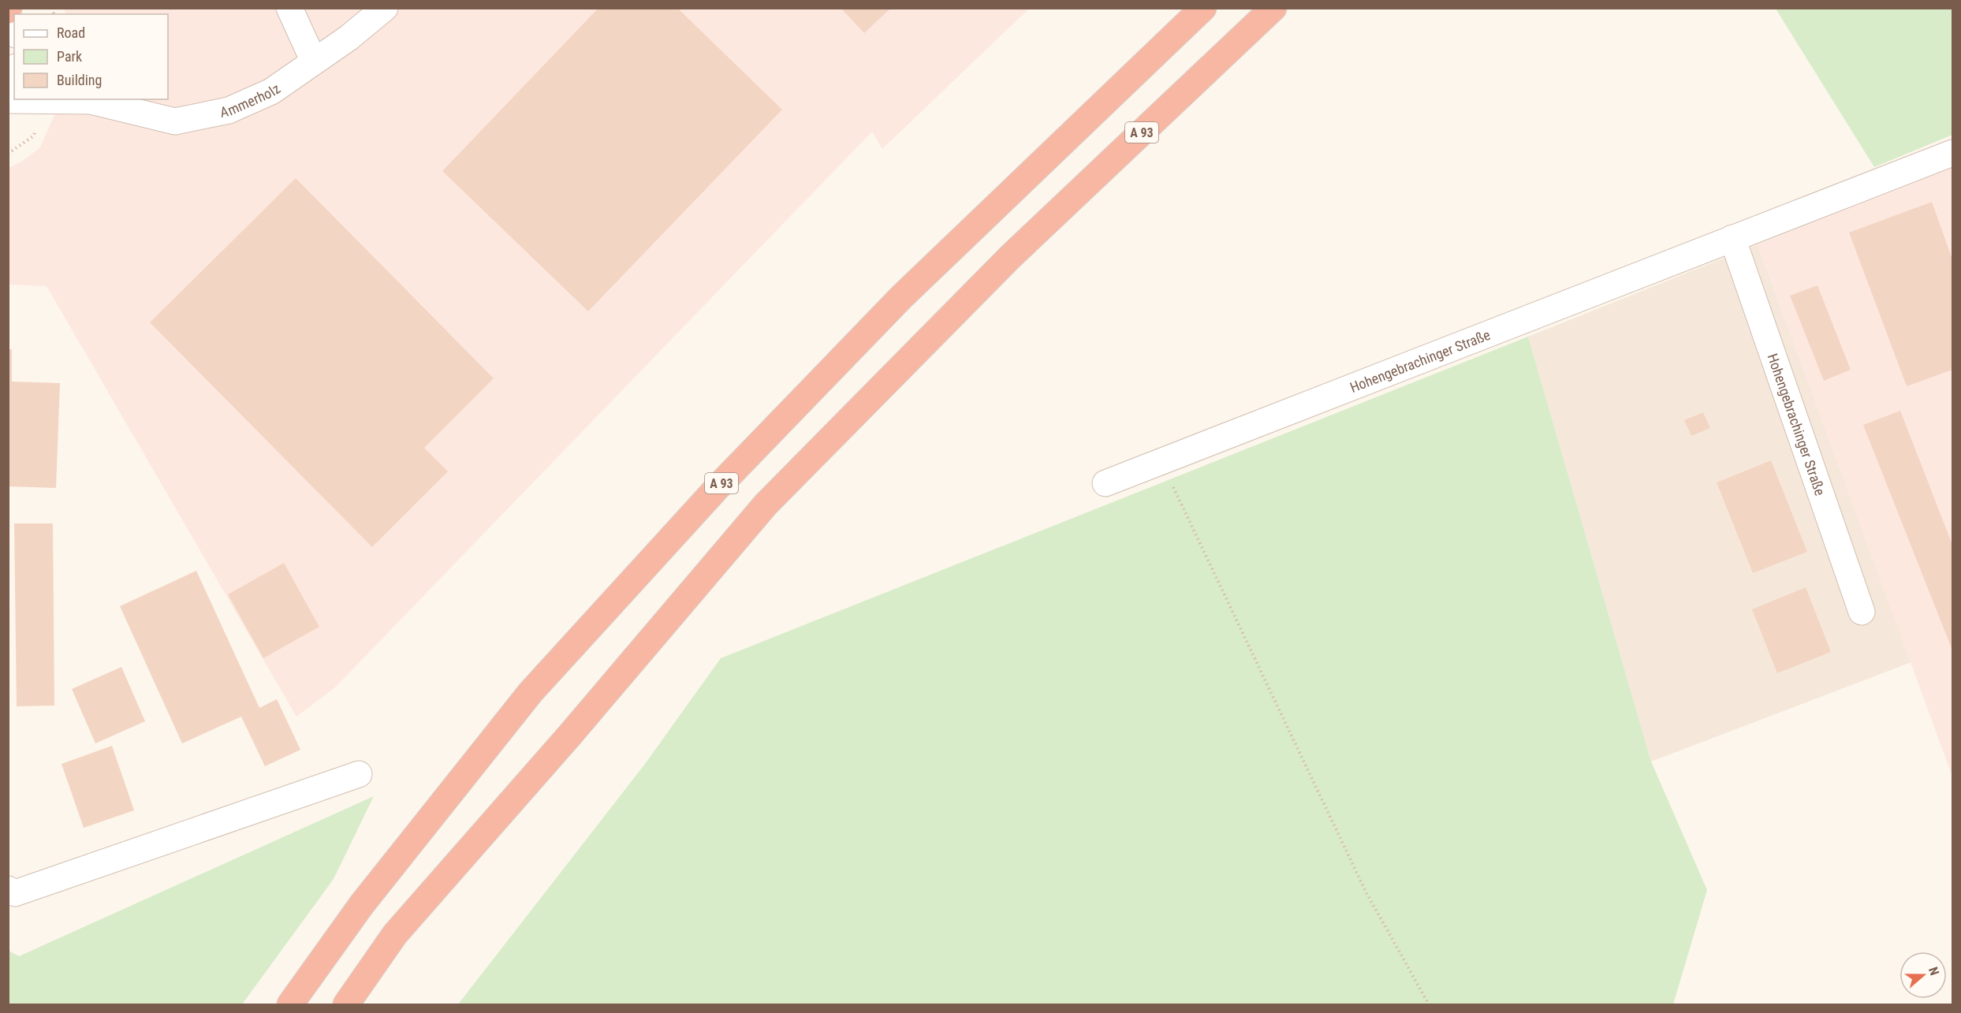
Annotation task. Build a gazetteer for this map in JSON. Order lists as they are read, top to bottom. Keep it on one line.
{"streets":{"highway":["A 93"],"street":["Ammerholz","Hohengebrachinger Straße"]},"legend":["Road","Park","Building"],"north":"right"}
